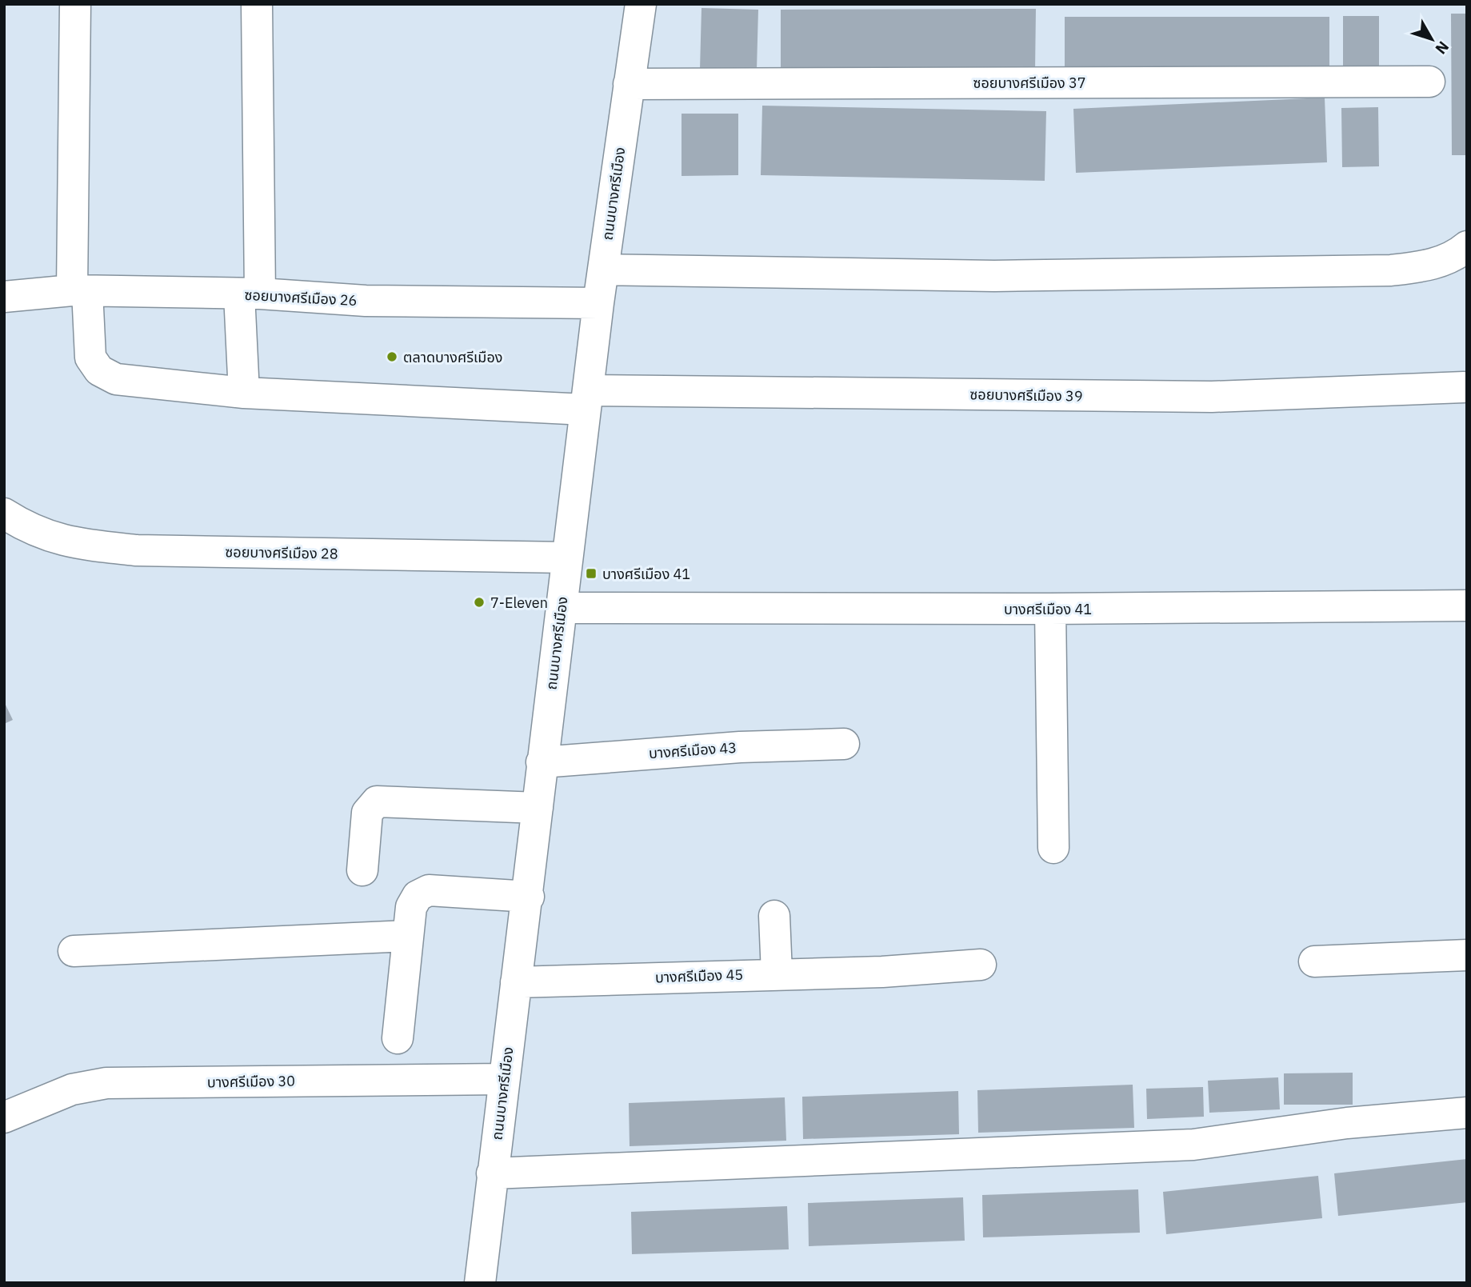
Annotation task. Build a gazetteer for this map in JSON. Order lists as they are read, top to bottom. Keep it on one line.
{"streets":{"street":["ซอยบางศรีเมือง 37","ถนนบางศรีเมือง","ซอยบางศรีเมือง 26","ซอยบางศรีเมือง 39","ซอยบางศรีเมือง 28","บางศรีเมือง 41","บางศรีเมือง 43","บางศรีเมือง 45","บางศรีเมือง 30"]},"crossings":[["ซอยบางศรีเมือง 37","ถนนบางศรีเมือง"],["ถนนบางศรีเมือง","ซอยบางศรีเมือง 26"],["ถนนบางศรีเมือง","ซอยบางศรีเมือง 39"],["ถนนบางศรีเมือง","ซอยบางศรีเมือง 28"],["ถนนบางศรีเมือง","บางศรีเมือง 41"],["ถนนบางศรีเมือง","บางศรีเมือง 43"],["ถนนบางศรีเมือง","บางศรีเมือง 45"],["ถนนบางศรีเมือง","บางศรีเมือง 30"],["ซอยบางศรีเมือง 26","ซอยบางศรีเมือง 39"]],"places":{"other":["ตลาดบางศรีเมือง","7-Eleven"],"transit":["บางศรีเมือง 41"]},"north":"bottom right"}
